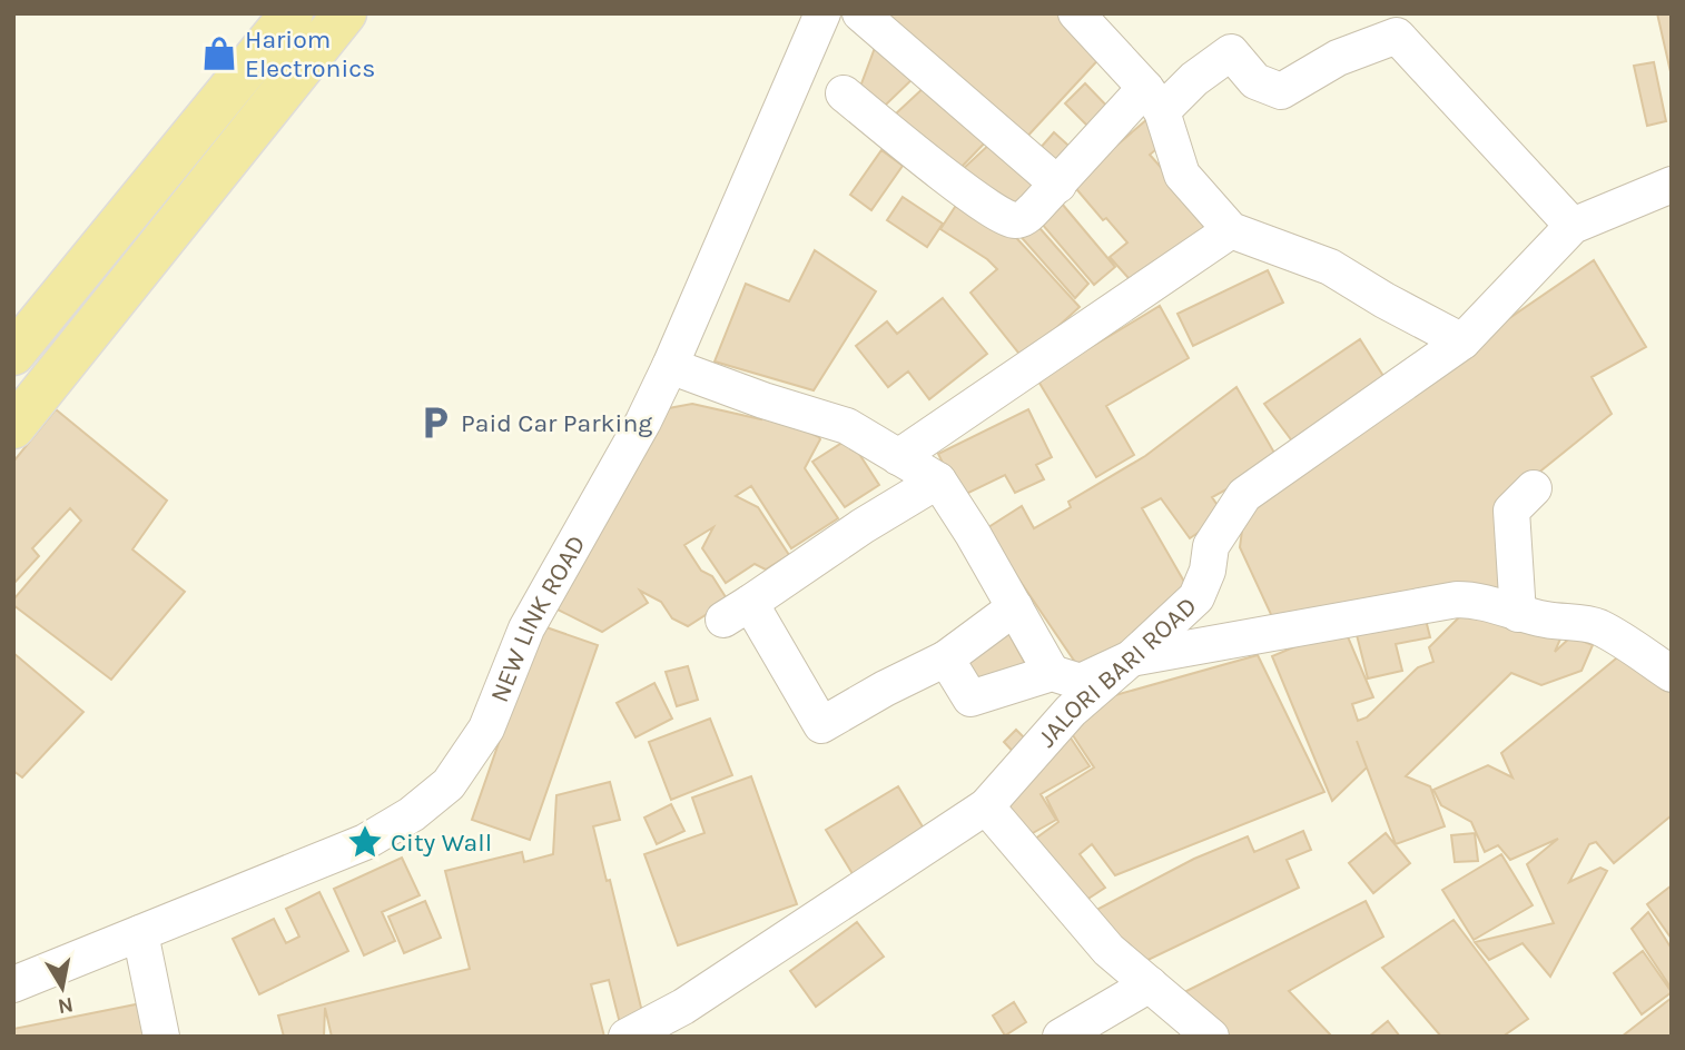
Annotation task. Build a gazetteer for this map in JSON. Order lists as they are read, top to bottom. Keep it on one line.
{"streets":{"street":["NEW LINK ROAD","JALORI BARI ROAD"]},"places":{"shop":["Hariom Electronics"],"parking":["Paid Car Parking"],"place":["City Wall"]},"north":"bottom"}
